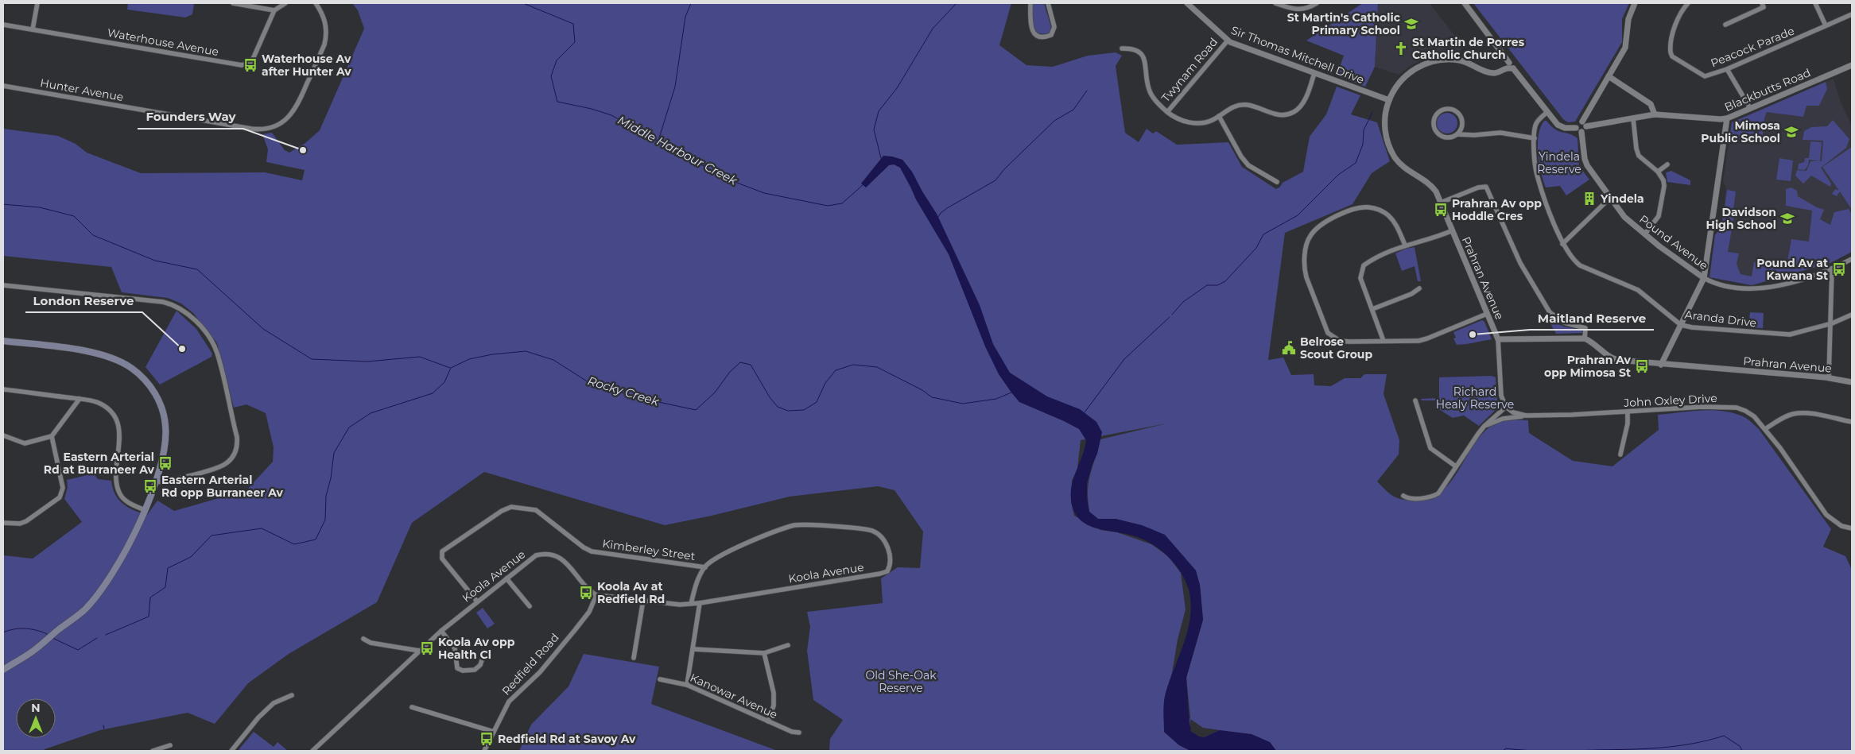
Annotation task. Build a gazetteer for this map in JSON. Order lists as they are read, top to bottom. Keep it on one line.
{"streets":{"street":["Waterhouse Avenue","Peacock Parade","Sir Thomas Mitchell Drive","Twynam Road","Hunter Avenue","Blackbutts Road","Pound Avenue","Prahran Avenue","Aranda Drive","John Oxley Drive","Kimberley Street","Koola Avenue","Redfield Road","Kanowar Avenue"]},"crossings":[["Sir Thomas Mitchell Drive","Twynam Road"],["Sir Thomas Mitchell Drive","Prahran Avenue"],["Kimberley Street","Koola Avenue"],["Koola Avenue","Redfield Road"]],"water":["Middle Harbour Creek","Rocky Creek"],"parks":["Yindela Reserve","Richard Healy Reserve","Old She-Oak Reserve"],"places":{"school or university":["St Martin's Catholic Primary School","Mimosa Public School","Davidson High School"],"church":["St Martin de Porres Catholic Church"],"bus stop":["Waterhouse Av after Hunter Av","Prahran Av opp Hoddle Cres","Pound Av at Kawana St","Prahran Av opp Mimosa St","Eastern Arterial Rd at Burraneer Av","Eastern Arterial Rd opp Burraneer Av","Koola Av at Redfield Rd","Koola Av opp Health Cl","Redfield Rd at Savoy Av"],"other":["Founders Way","Maitland Reserve","London Reserve"],"building":["Yindela"],"public building":["Belrose Scout Group"]},"north":"top"}
